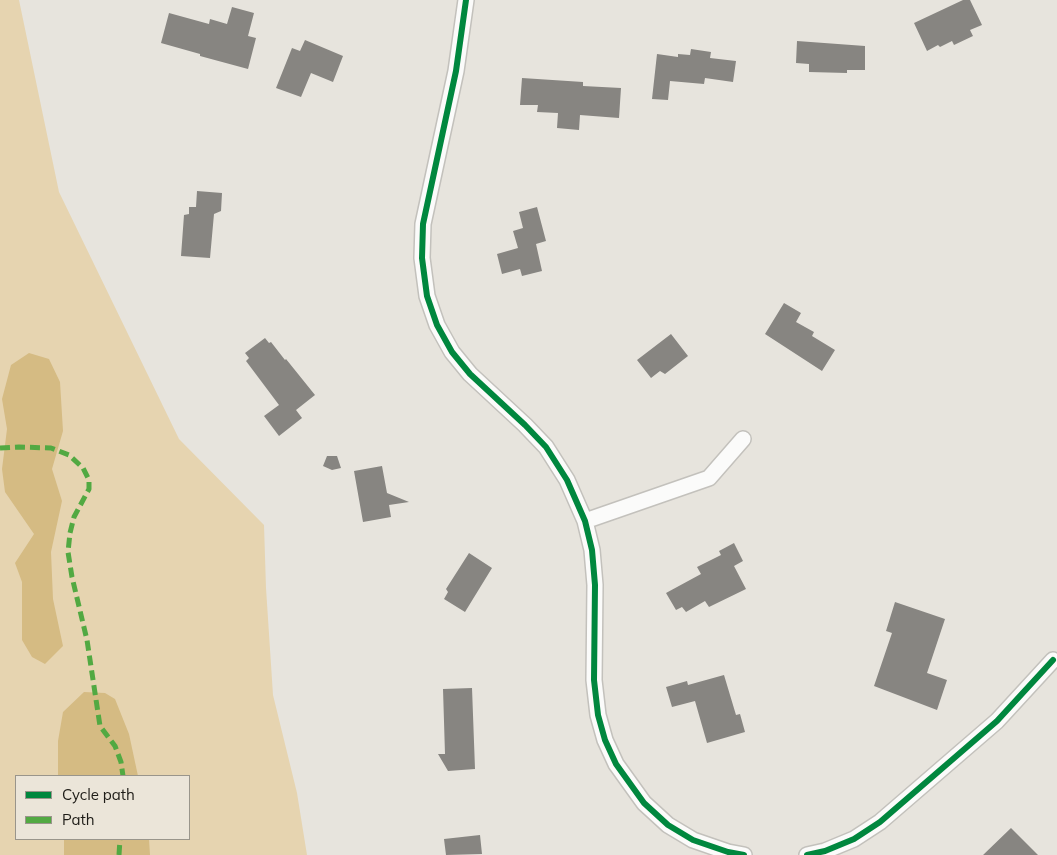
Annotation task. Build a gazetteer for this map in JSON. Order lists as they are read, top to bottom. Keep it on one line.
{"legend":["Cycle path","Path"]}
